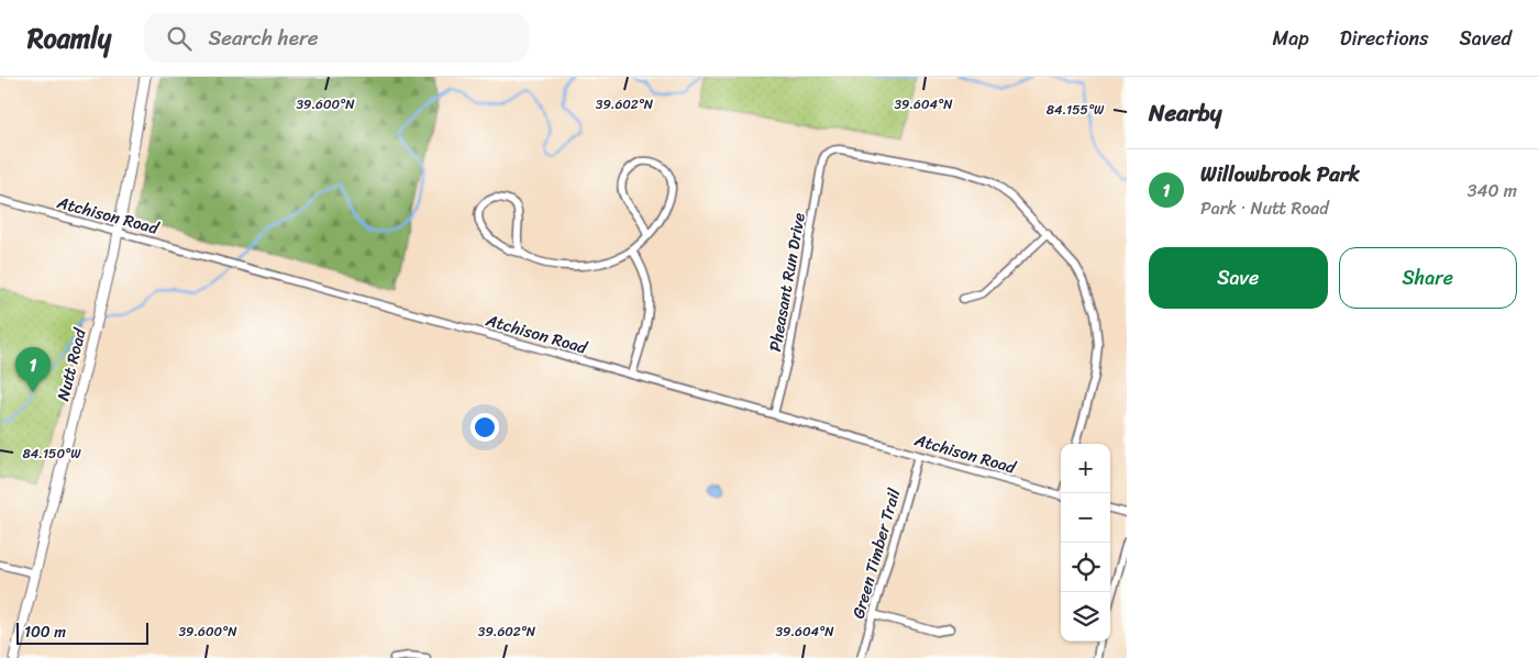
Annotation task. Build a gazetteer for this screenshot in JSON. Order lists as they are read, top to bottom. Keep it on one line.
{"streets":{"street":["Atchison Road","Pheasant Run Drive","Nutt Road","Green Timber Trail"]},"crossings":[["Atchison Road","Pheasant Run Drive"],["Atchison Road","Nutt Road"],["Atchison Road","Green Timber Trail"]],"scale_bar":"100 m","page":{"header":"Roamly","search":"Search here","nav":["Map","Directions","Saved"],"heading":"Nearby","list":[{"mark":"1","name":"Willowbrook Park","note":"Park · Nutt Road","value":"340 m"}],"buttons":["Save","Share"],"pins":"1","map_buttons":["+","−"],"scale":"100 m"},"coordinates":["39.600°N","39.602°N","39.604°N","84.155°W","84.150°W"]}
